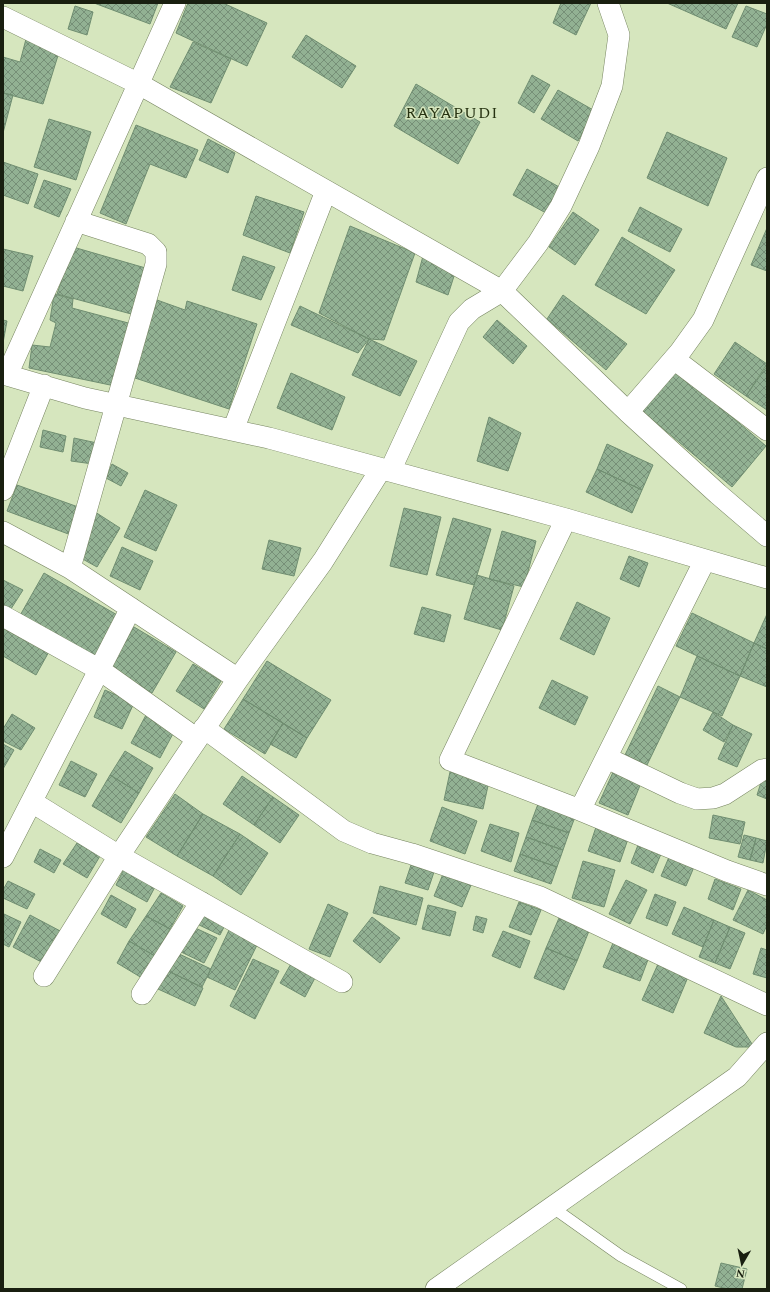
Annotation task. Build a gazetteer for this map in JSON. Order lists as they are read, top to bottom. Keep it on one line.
{"districts":["RAYAPUDI"],"north":"bottom"}
